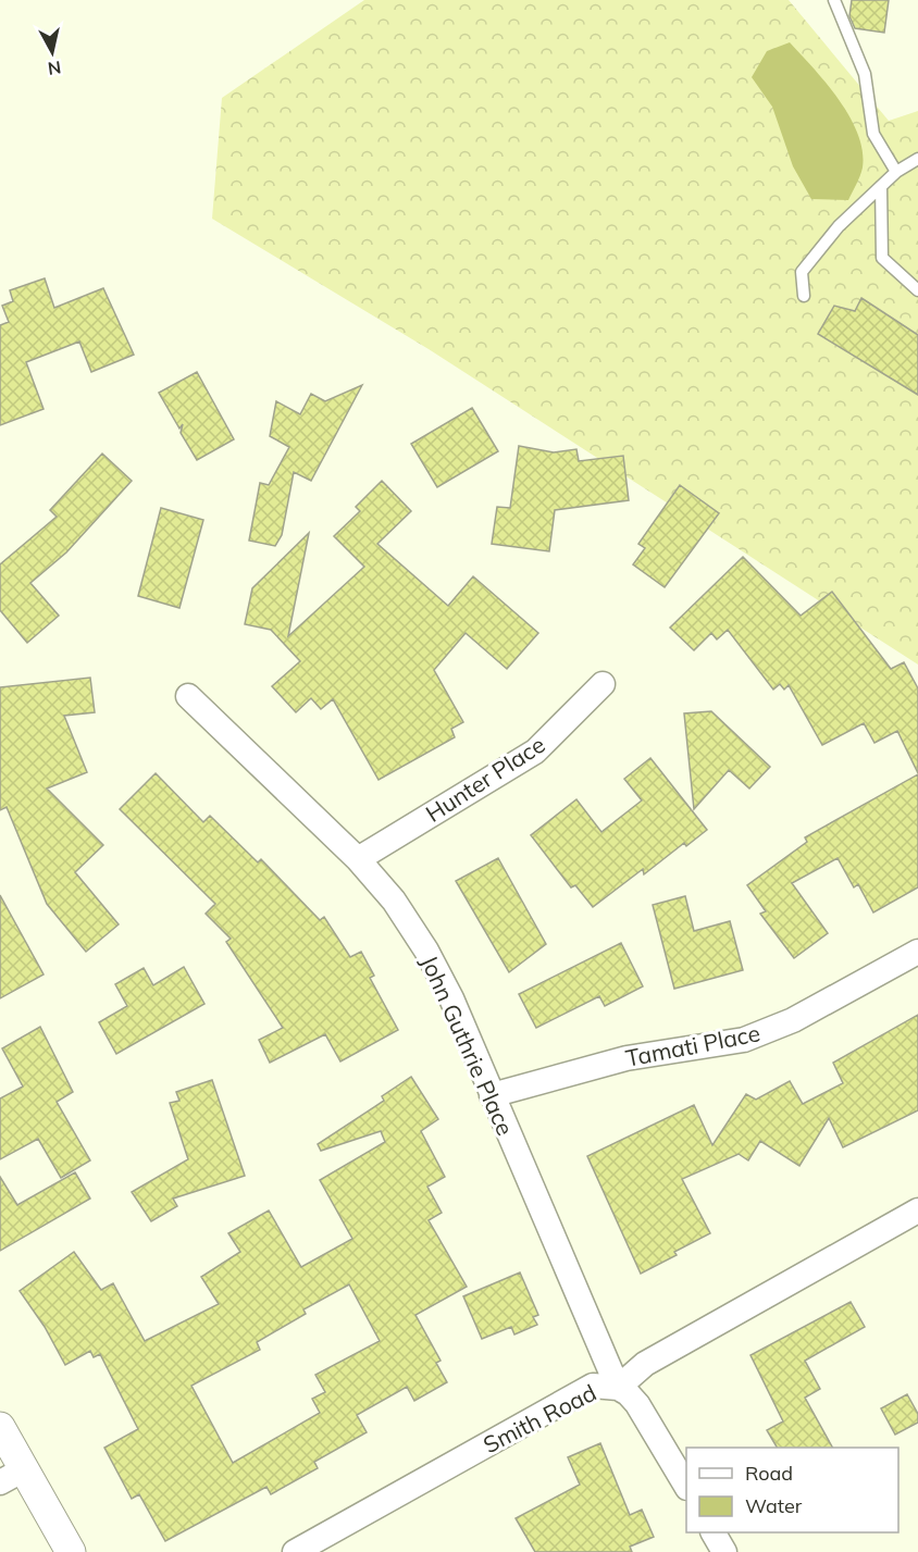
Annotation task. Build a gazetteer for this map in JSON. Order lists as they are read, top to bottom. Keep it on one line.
{"streets":{"street":["Hunter Place","John Guthrie Place","Tamati Place","Smith Road"]},"crossings":[["Hunter Place","John Guthrie Place"],["John Guthrie Place","Tamati Place"],["John Guthrie Place","Smith Road"]],"legend":["Road","Water"],"north":"bottom"}
